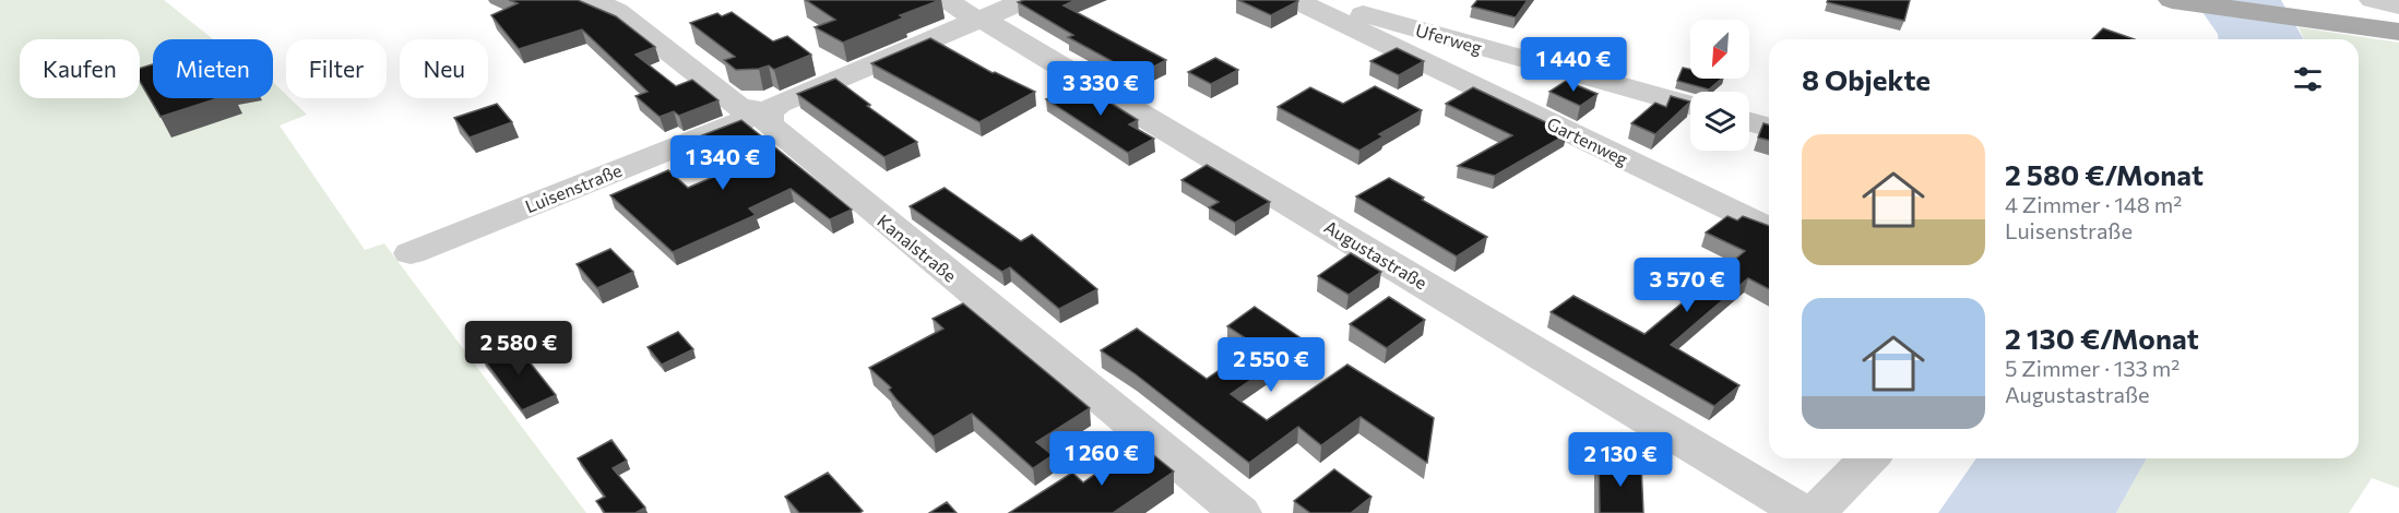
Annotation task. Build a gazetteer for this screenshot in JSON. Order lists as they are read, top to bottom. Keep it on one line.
{"streets":{"street":["Uferweg","Gartenweg","Luisenstraße","Kanalstraße","Augustastraße"]},"crossings":[["Uferweg","Gartenweg"],["Luisenstraße","Kanalstraße"],["Luisenstraße","Augustastraße"]],"north":"bottom left","page":{"price":["1 440 €","3 330 €","1 340 €","3 570 €","2 580 €","2 550 €","1 260 €","2 130 €"],"chip":["Kaufen","Mieten","Filter","Neu"],"heading":"8 Objekte","list":[{"name":"2 580 €/Monat","note":"4 Zimmer · 148 m² · Luisenstraße"},{"name":"2 130 €/Monat","note":"5 Zimmer · 133 m² · Augustastraße"}]}}
